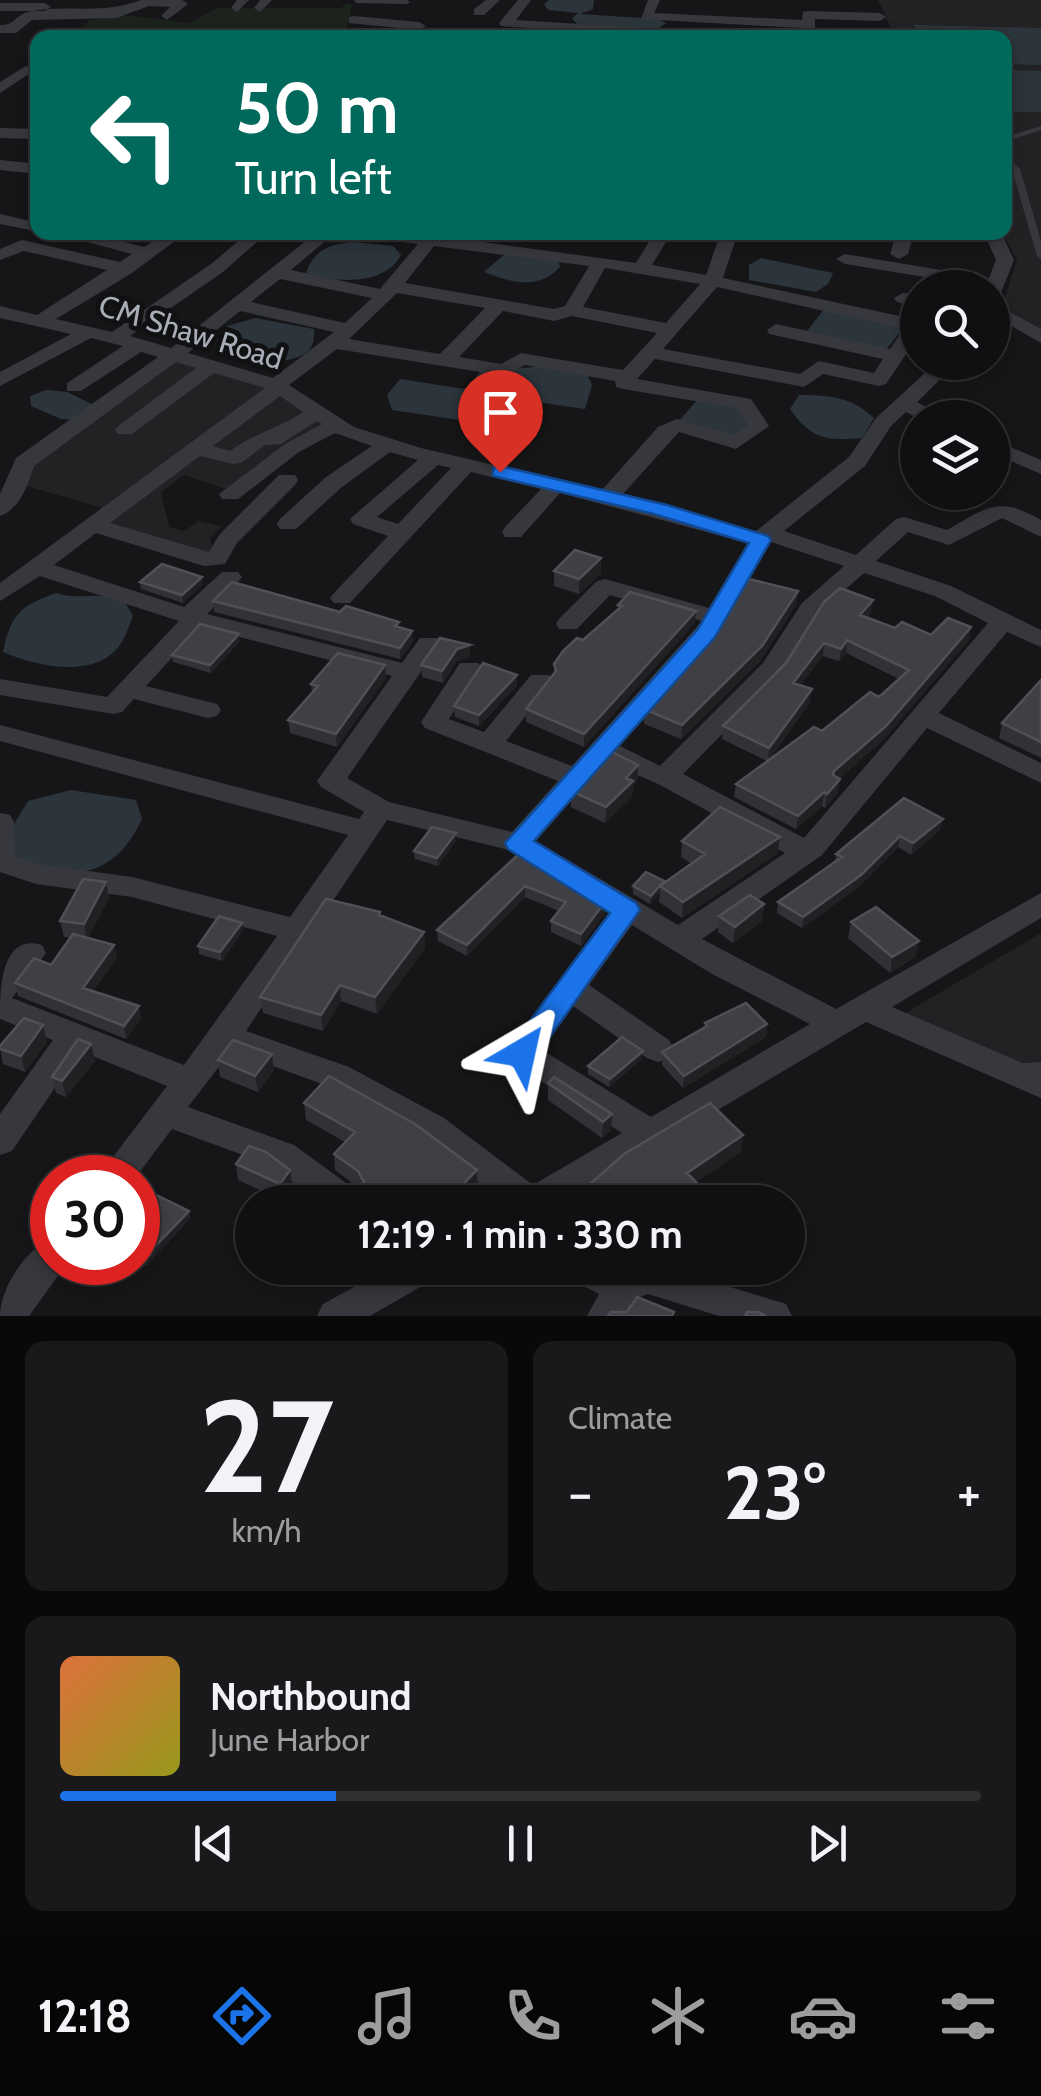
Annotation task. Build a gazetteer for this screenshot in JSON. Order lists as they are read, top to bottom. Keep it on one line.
{"streets":{"street":["CM Shaw Road"]},"page":{"turn":["50 m","Turn left"],"limit":"30","trip":"12:19 · 1 min · 330 m","tile":[["27","km/h"],"Climate"],"heat":["−","23°","+"],"song":["Northbound","June Harbor"],"tabs":"12:18"}}
